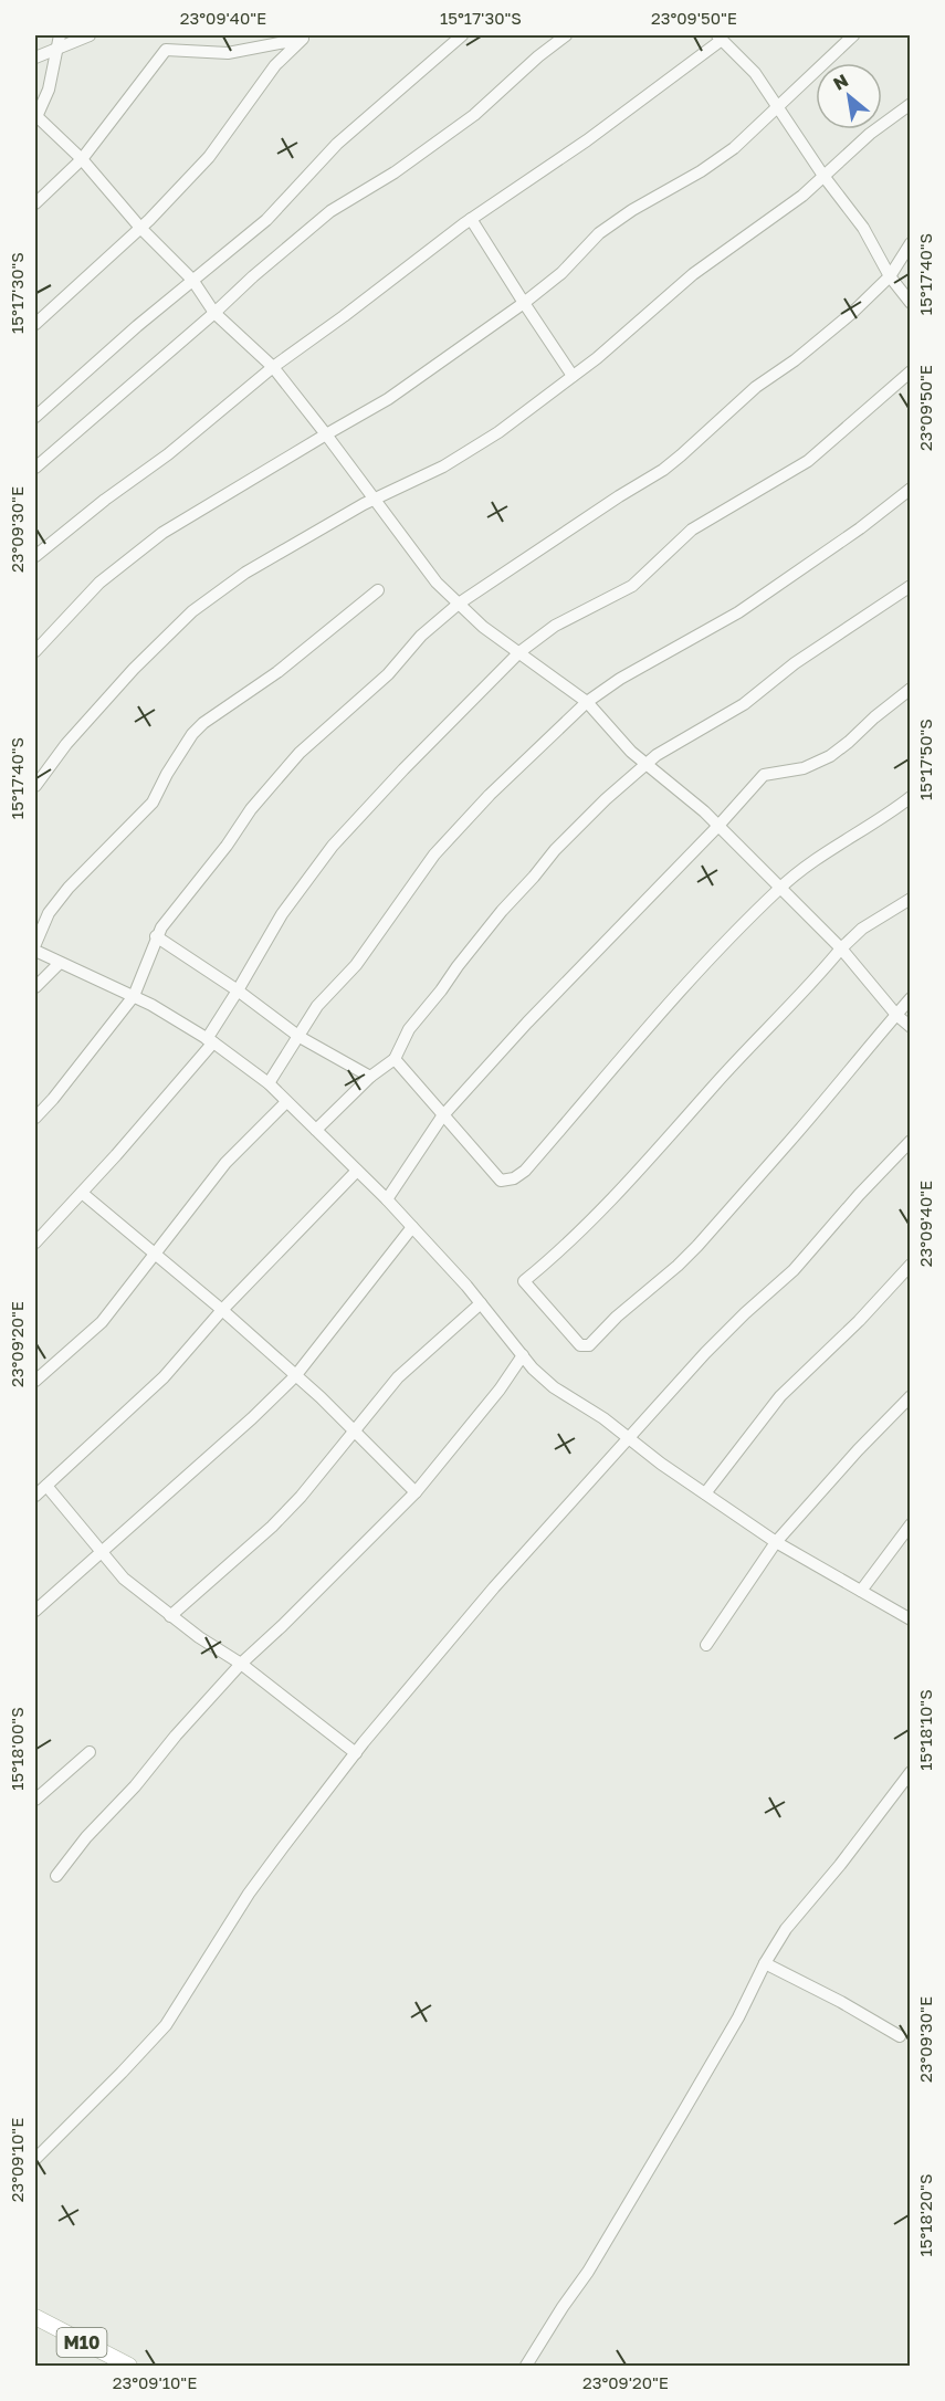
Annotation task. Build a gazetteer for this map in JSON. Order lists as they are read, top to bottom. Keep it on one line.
{"streets":{"main road":["M10"]},"north":"top left","coordinates":["23°09'40\"E","15°17'30\"S","23°09'50\"E","15°17'40\"S","23°09'30\"E","15°17'50\"S","23°09'20\"E","15°18'10\"S","15°18'00\"S","23°09'10\"E","15°18'20\"S"]}
